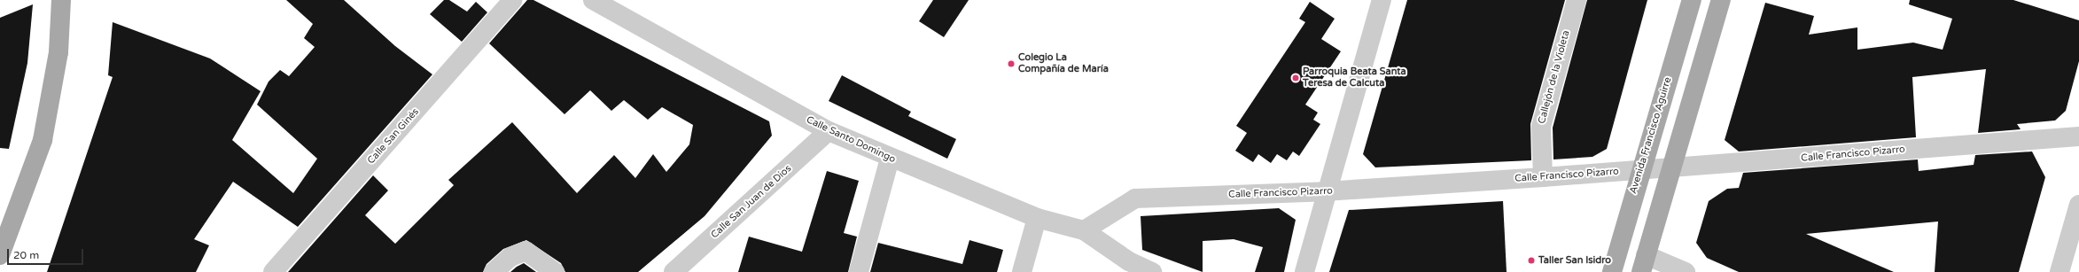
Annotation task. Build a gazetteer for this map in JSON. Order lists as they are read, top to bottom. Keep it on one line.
{"streets":{"main road":["Avenida Francisco Aguirre"],"street":["Callejón de la Violeta","Calle San Ginés","Calle Santo Domingo","Calle Francisco Pizarro","Calle San Juan de Dios"]},"crossings":[["Callejón de la Violeta","Calle Francisco Pizarro"],["Avenida Francisco Aguirre","Calle Francisco Pizarro"],["Calle Santo Domingo","Calle Francisco Pizarro"],["Calle Santo Domingo","Calle San Juan de Dios"]],"places":["Colegio La Compañía de María","Parroquia Beata Santa Teresa de Calcuta","Taller San Isidro"],"scale_bar":"20 m"}
